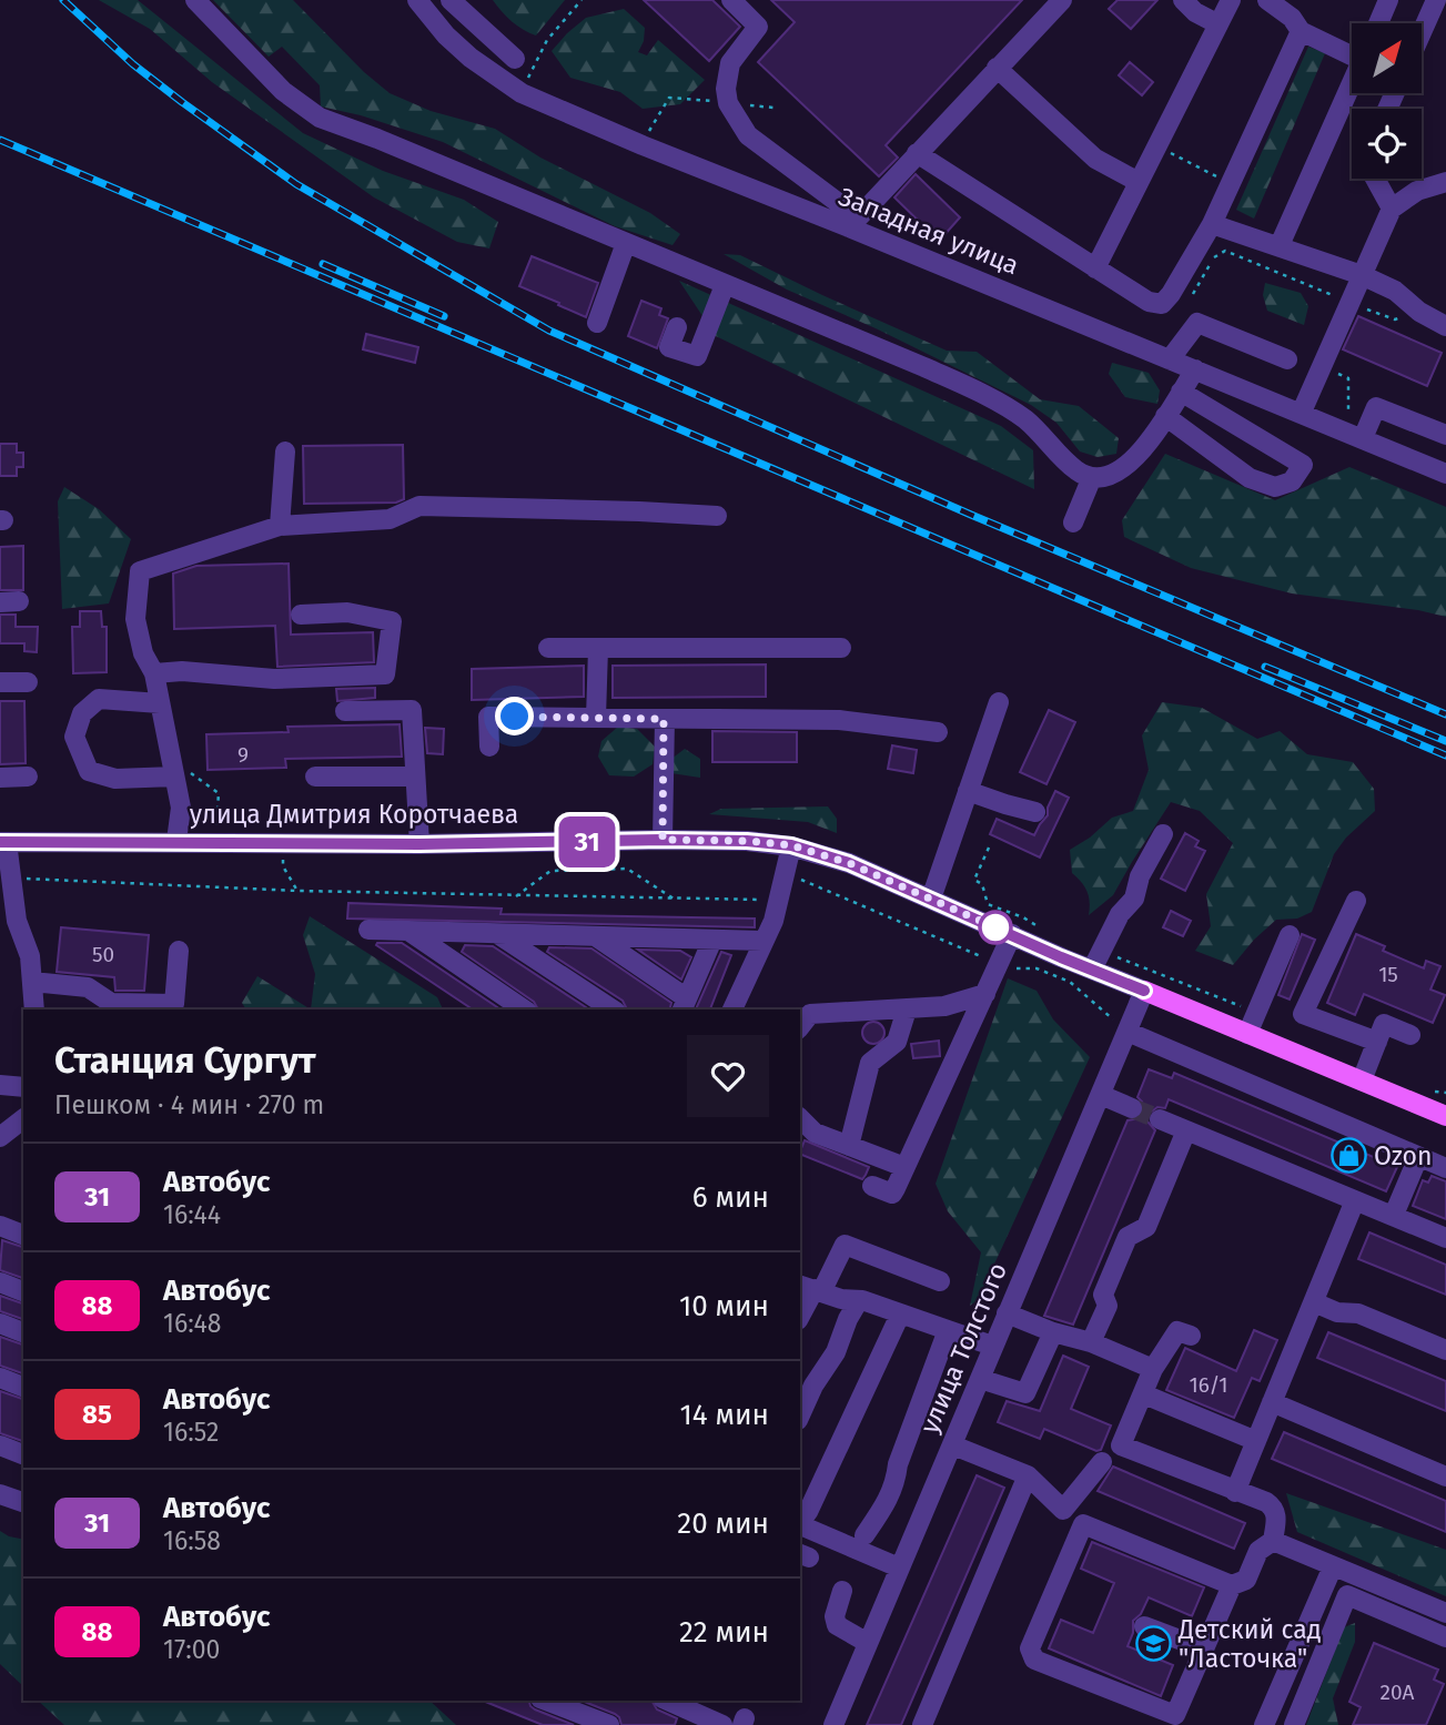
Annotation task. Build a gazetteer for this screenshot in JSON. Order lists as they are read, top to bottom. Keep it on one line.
{"streets":{"street":["Западная улица","улица Дмитрия Коротчаева","улица Толстого"]},"crossings":[["улица Дмитрия Коротчаева","улица Толстого"]],"places":{"shop":["Ozon"],"school or university":["Детский сад \"Ласточка\""]},"lines":["bus line 31"],"house_numbers":["9","50","15","16/1","20А"],"north":"top right","page":{"on_map":"31","heading":["Станция Сургут","Пешком · 4 мин · 270 m"],"list":[{"mark":"31","name":"Автобус","note":"16:44","value":"6 мин"},{"mark":"88","name":"Автобус","note":"16:48","value":"10 мин"},{"mark":"85","name":"Автобус","note":"16:52","value":"14 мин"},{"mark":"31","name":"Автобус","note":"16:58","value":"20 мин"},{"mark":"88","name":"Автобус","note":"17:00","value":"22 мин"}]}}
